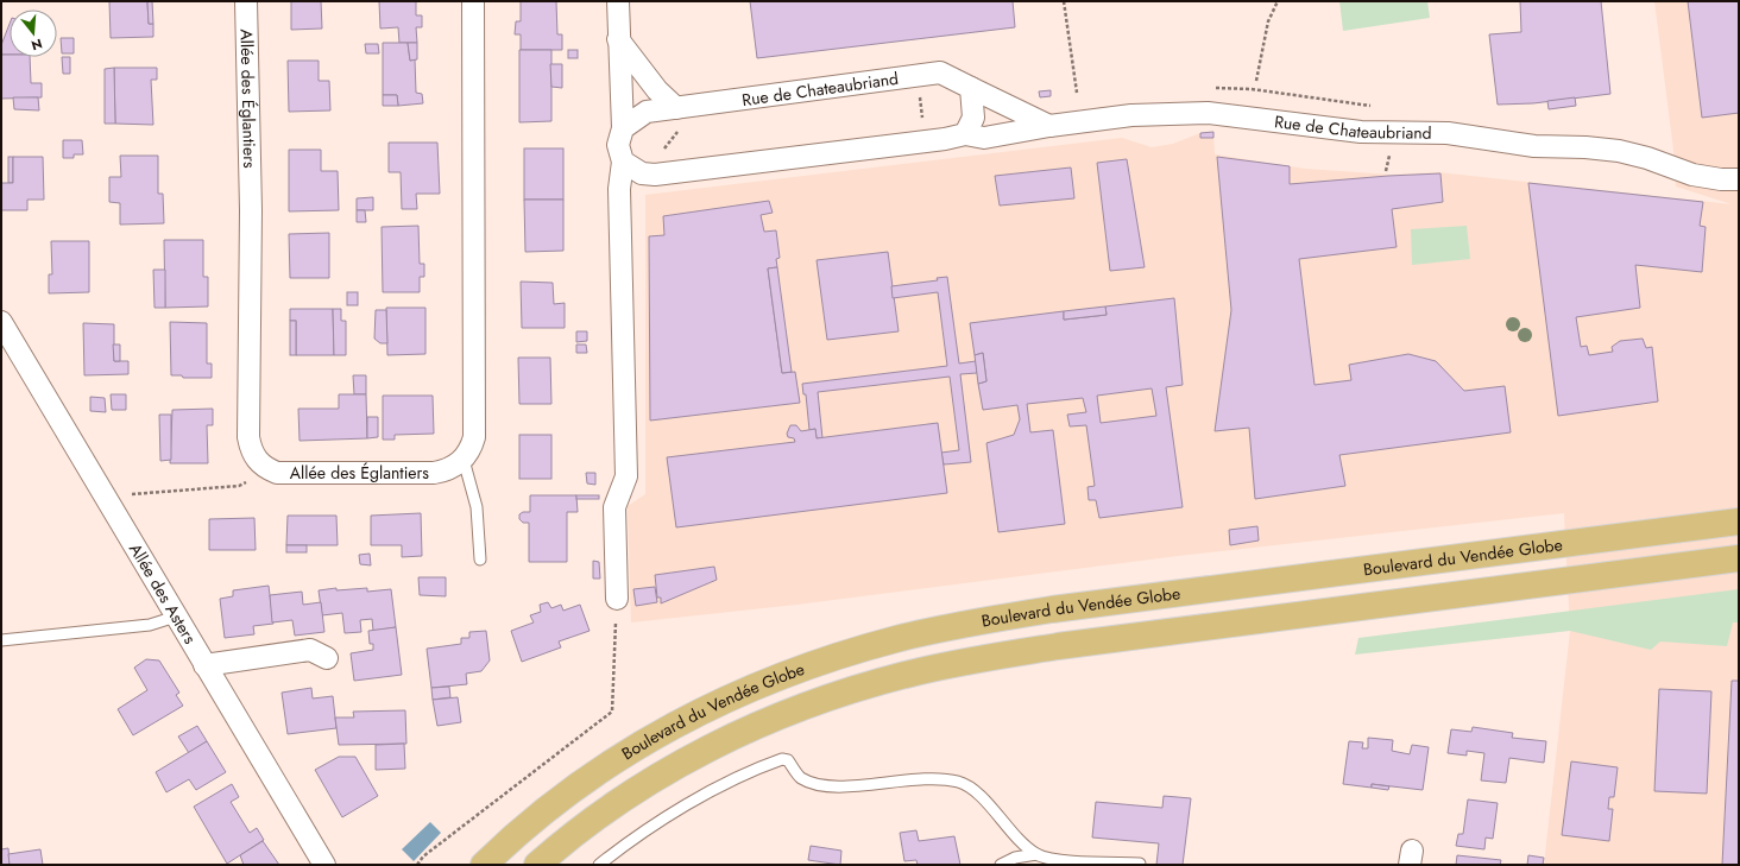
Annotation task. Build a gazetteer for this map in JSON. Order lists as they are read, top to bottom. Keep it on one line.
{"streets":{"main road":["Boulevard du Vendée Globe"],"street":["Rue de Chateaubriand","Allée des Églantiers","Allée des Asters"]},"north":"bottom"}
